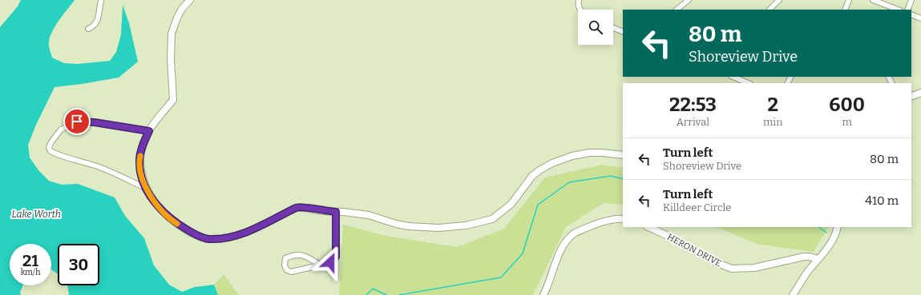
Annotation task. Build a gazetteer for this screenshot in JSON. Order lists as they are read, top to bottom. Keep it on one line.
{"streets":{"street":["HERON DRIVE"]},"water":["Lake Worth"],"page":{"turn":["80 m","Shoreview Drive"],"eta":["22:53","Arrival","2","min","600","m"],"list":[{"name":"Turn left","note":"Shoreview Drive","value":"80 m"},{"name":"Turn left","note":"Killdeer Circle","value":"410 m"}],"speed":"21 km/h","limit":"30"}}
